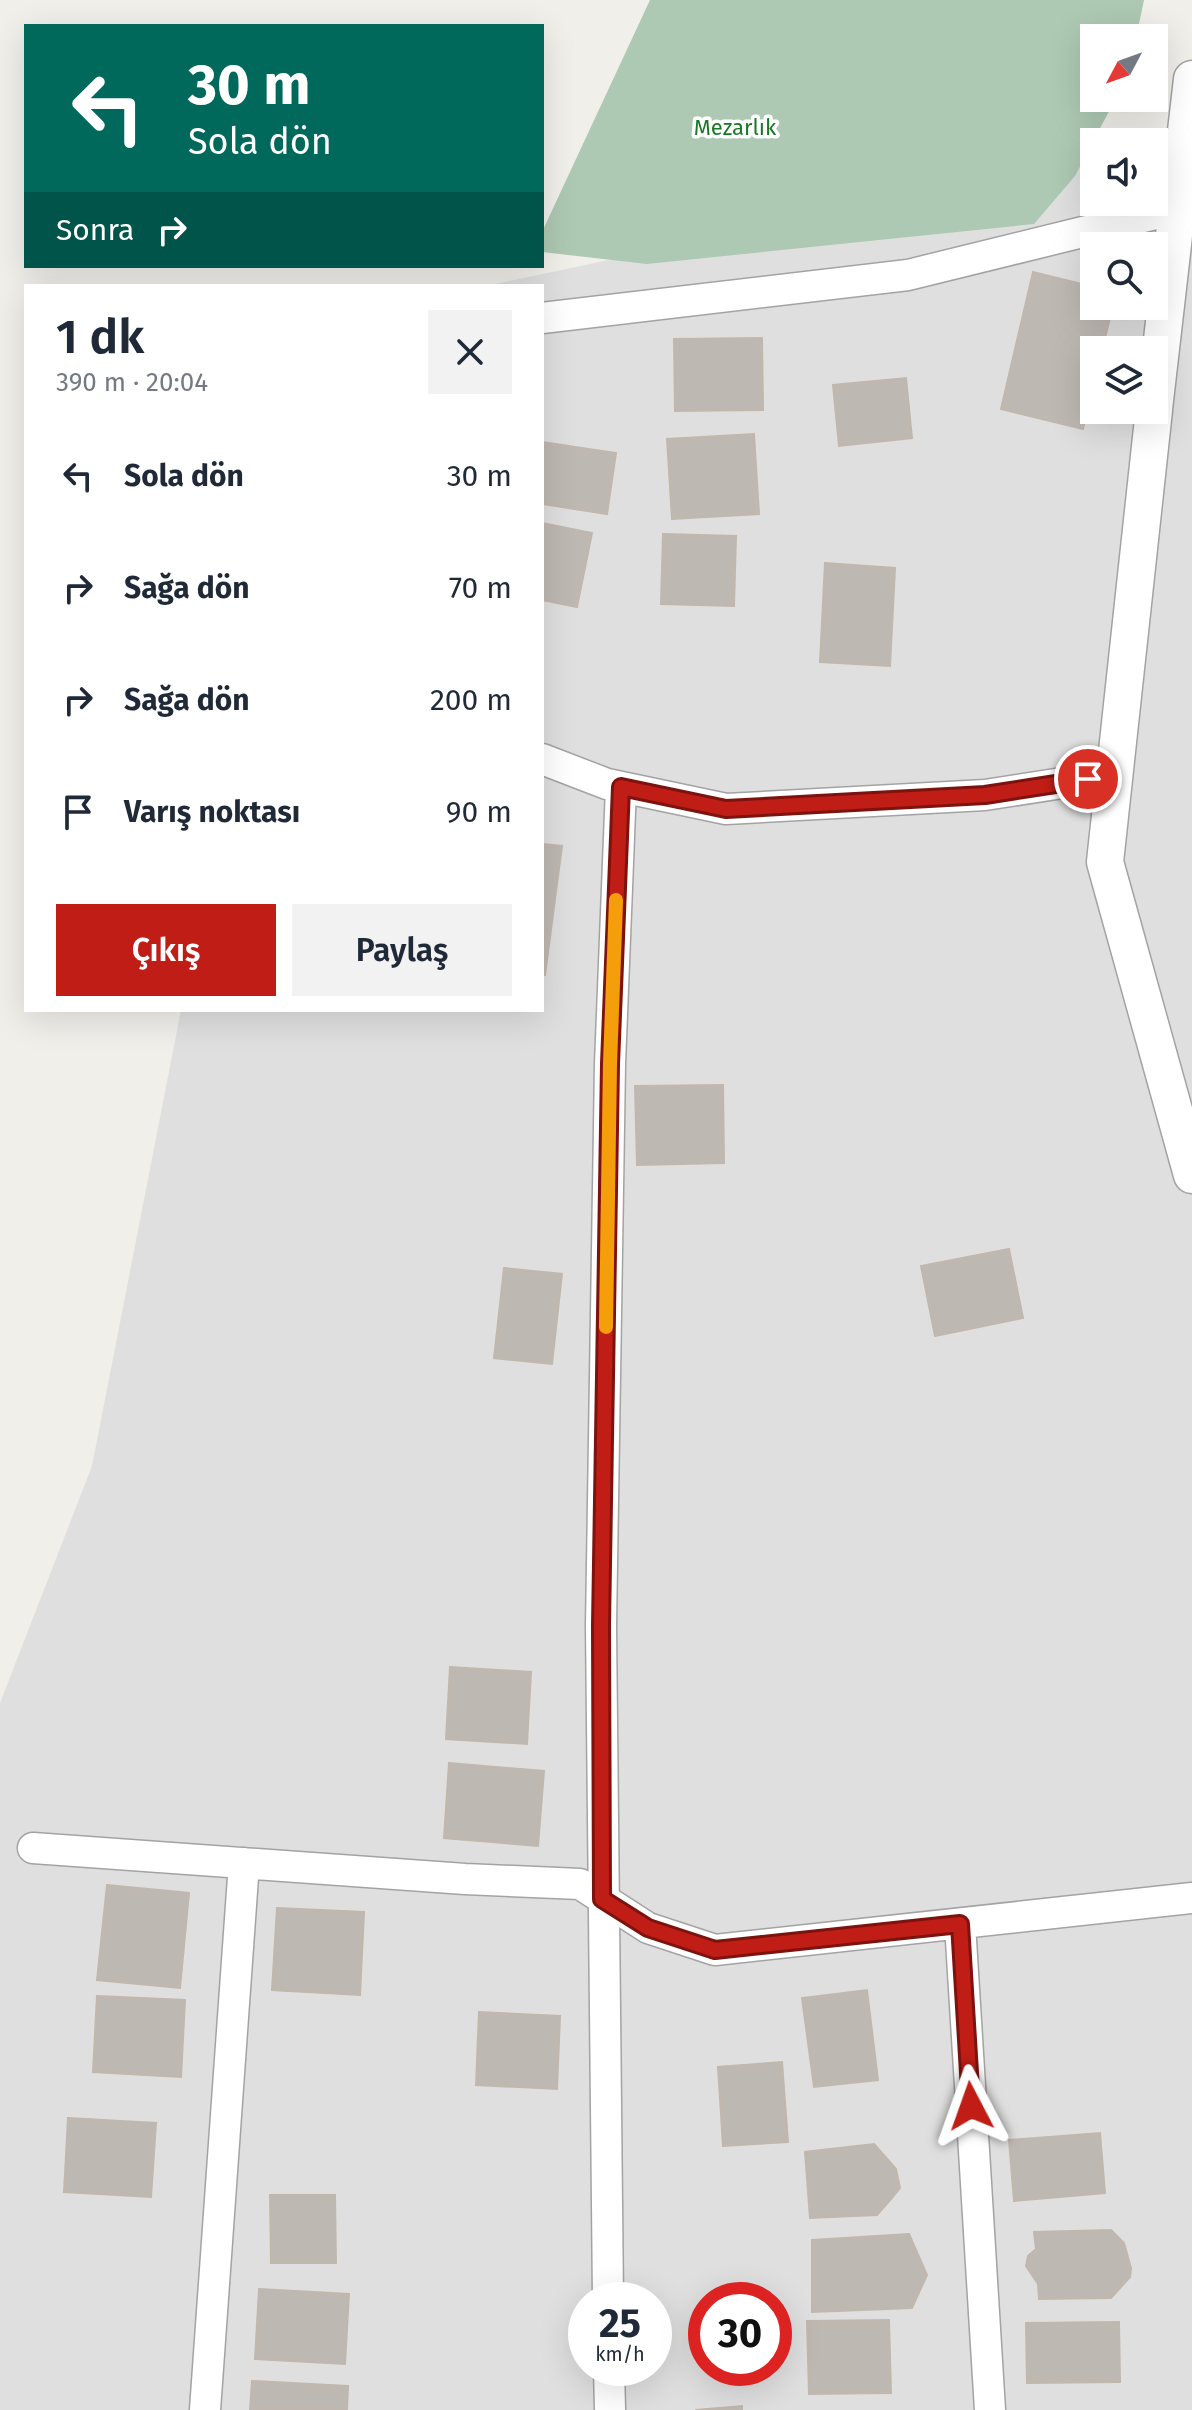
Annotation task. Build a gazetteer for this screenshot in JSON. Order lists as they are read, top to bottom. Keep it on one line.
{"parks":["Mezarlık"],"north":"bottom left","page":{"turn":["30 m","Sola dön"],"then":"Sonra","heading":["1 dk","390 m · 20:04"],"list":[{"name":"Sola dön","value":"30 m"},{"name":"Sağa dön","value":"70 m"},{"name":"Sağa dön","value":"200 m"},{"name":"Varış noktası","value":"90 m"}],"buttons":["Çıkış","Paylaş"],"speed":"25 km/h","limit":"30"}}
